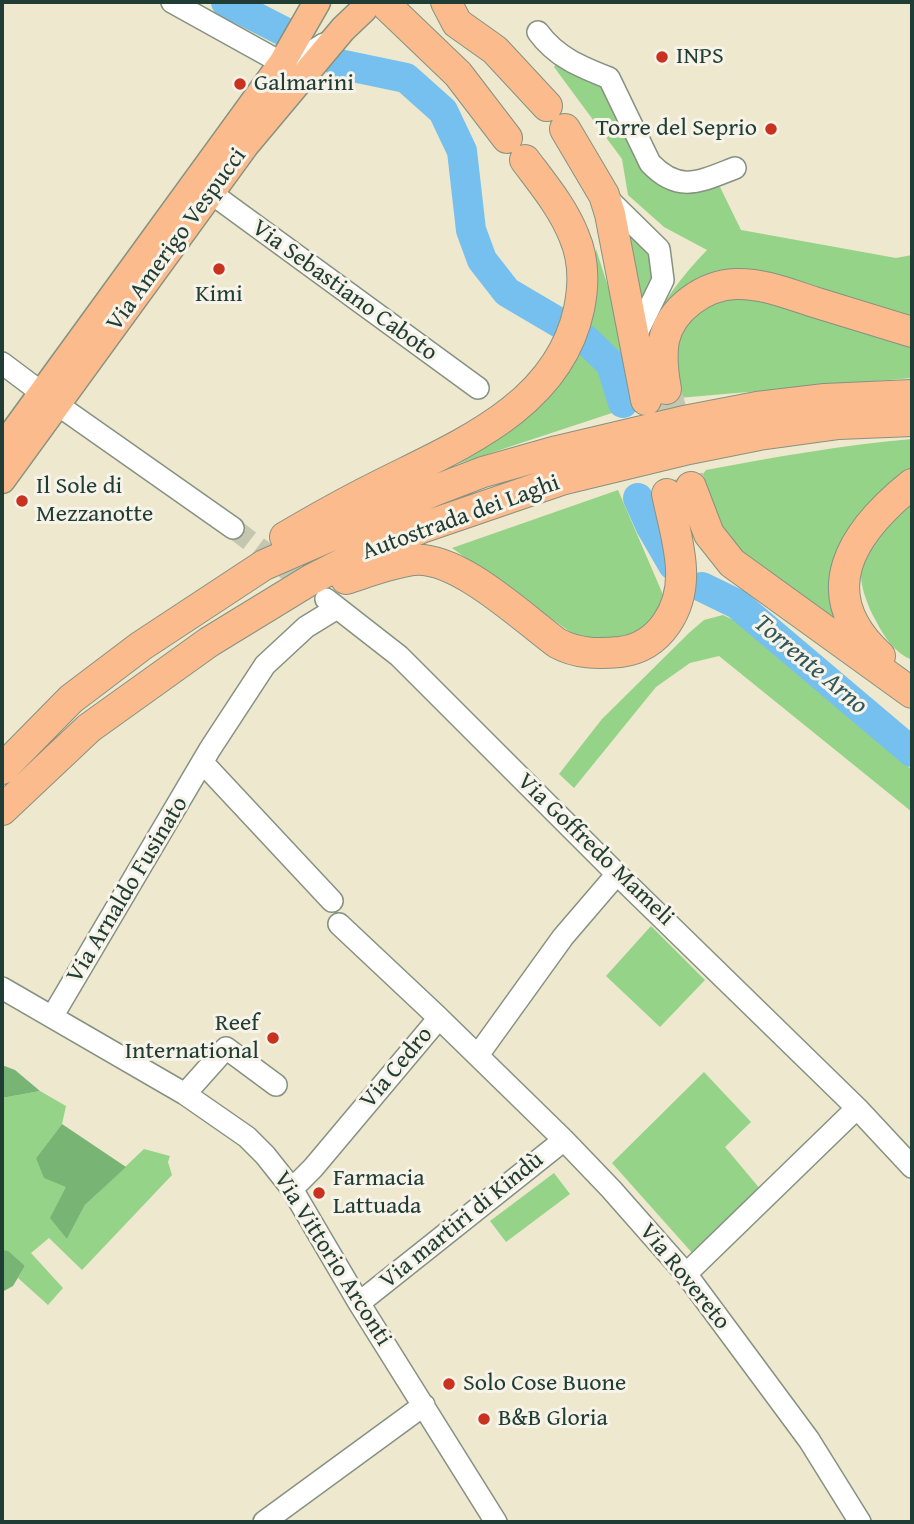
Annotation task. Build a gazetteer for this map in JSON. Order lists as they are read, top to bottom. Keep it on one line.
{"streets":{"highway":["Autostrada dei Laghi"],"main road":["Via Amerigo Vespucci"],"street":["Via Sebastiano Caboto","Via Goffredo Mameli","Via Arnaldo Fusinato","Via Cedro","Via martiri di Kindù","Via Vittorio Arconti","Via Rovereto"]},"crossings":[["Via Amerigo Vespucci","Via Sebastiano Caboto"],["Via Goffredo Mameli","Via Arnaldo Fusinato"],["Via Arnaldo Fusinato","Via Vittorio Arconti"],["Via Cedro","Via Vittorio Arconti"],["Via Cedro","Via Rovereto"],["Via martiri di Kindù","Via Vittorio Arconti"],["Via martiri di Kindù","Via Rovereto"]],"water":["Torrente Arno"],"places":["INPS","Galmarini","Torre del Seprio","Kimi","Il Sole di Mezzanotte","Reef International","Farmacia Lattuada","Solo Cose Buone","B&B Gloria"]}
